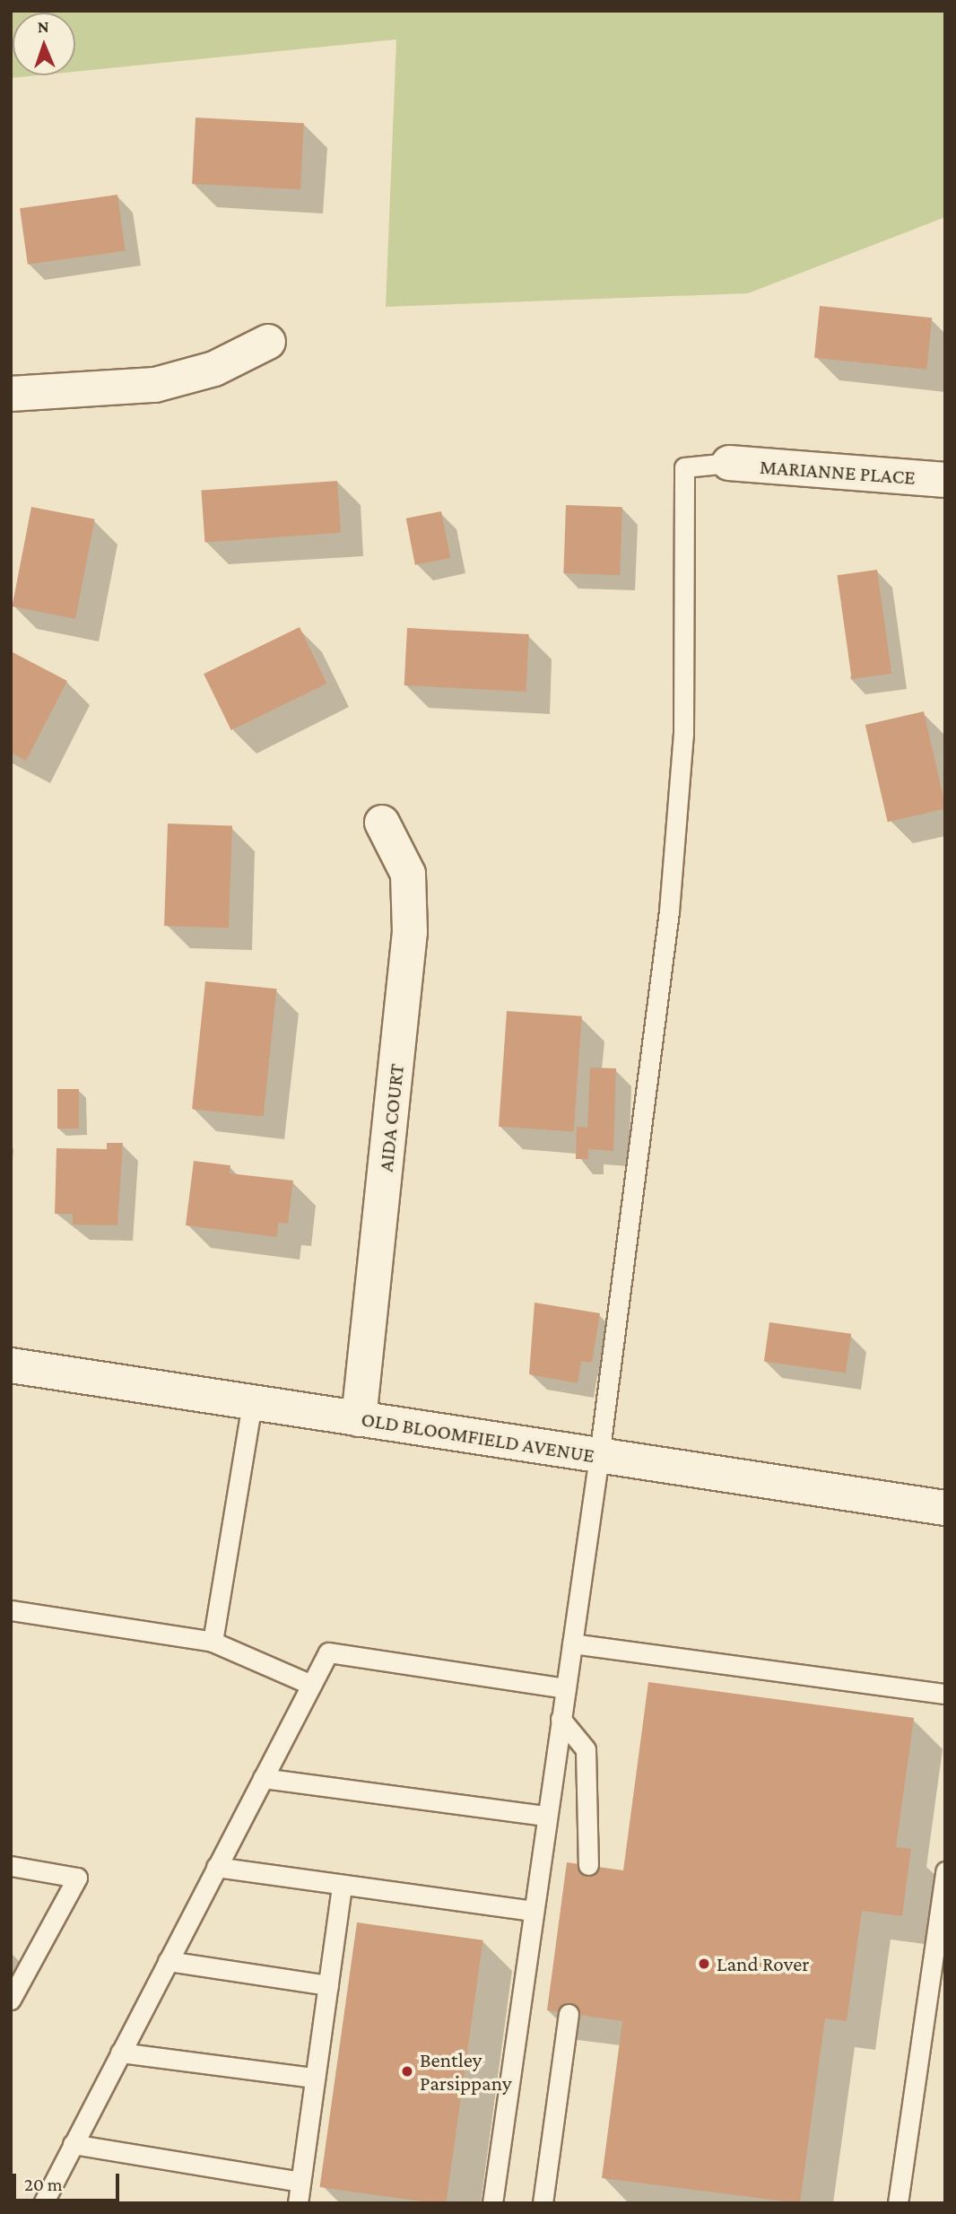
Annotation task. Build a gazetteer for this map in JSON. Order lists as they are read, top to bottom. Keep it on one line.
{"streets":{"street":["MARIANNE PLACE","AIDA COURT","OLD BLOOMFIELD AVENUE"]},"crossings":[["AIDA COURT","OLD BLOOMFIELD AVENUE"]],"places":["Land Rover","Bentley Parsippany"],"scale_bar":"20 m","north":"top"}
